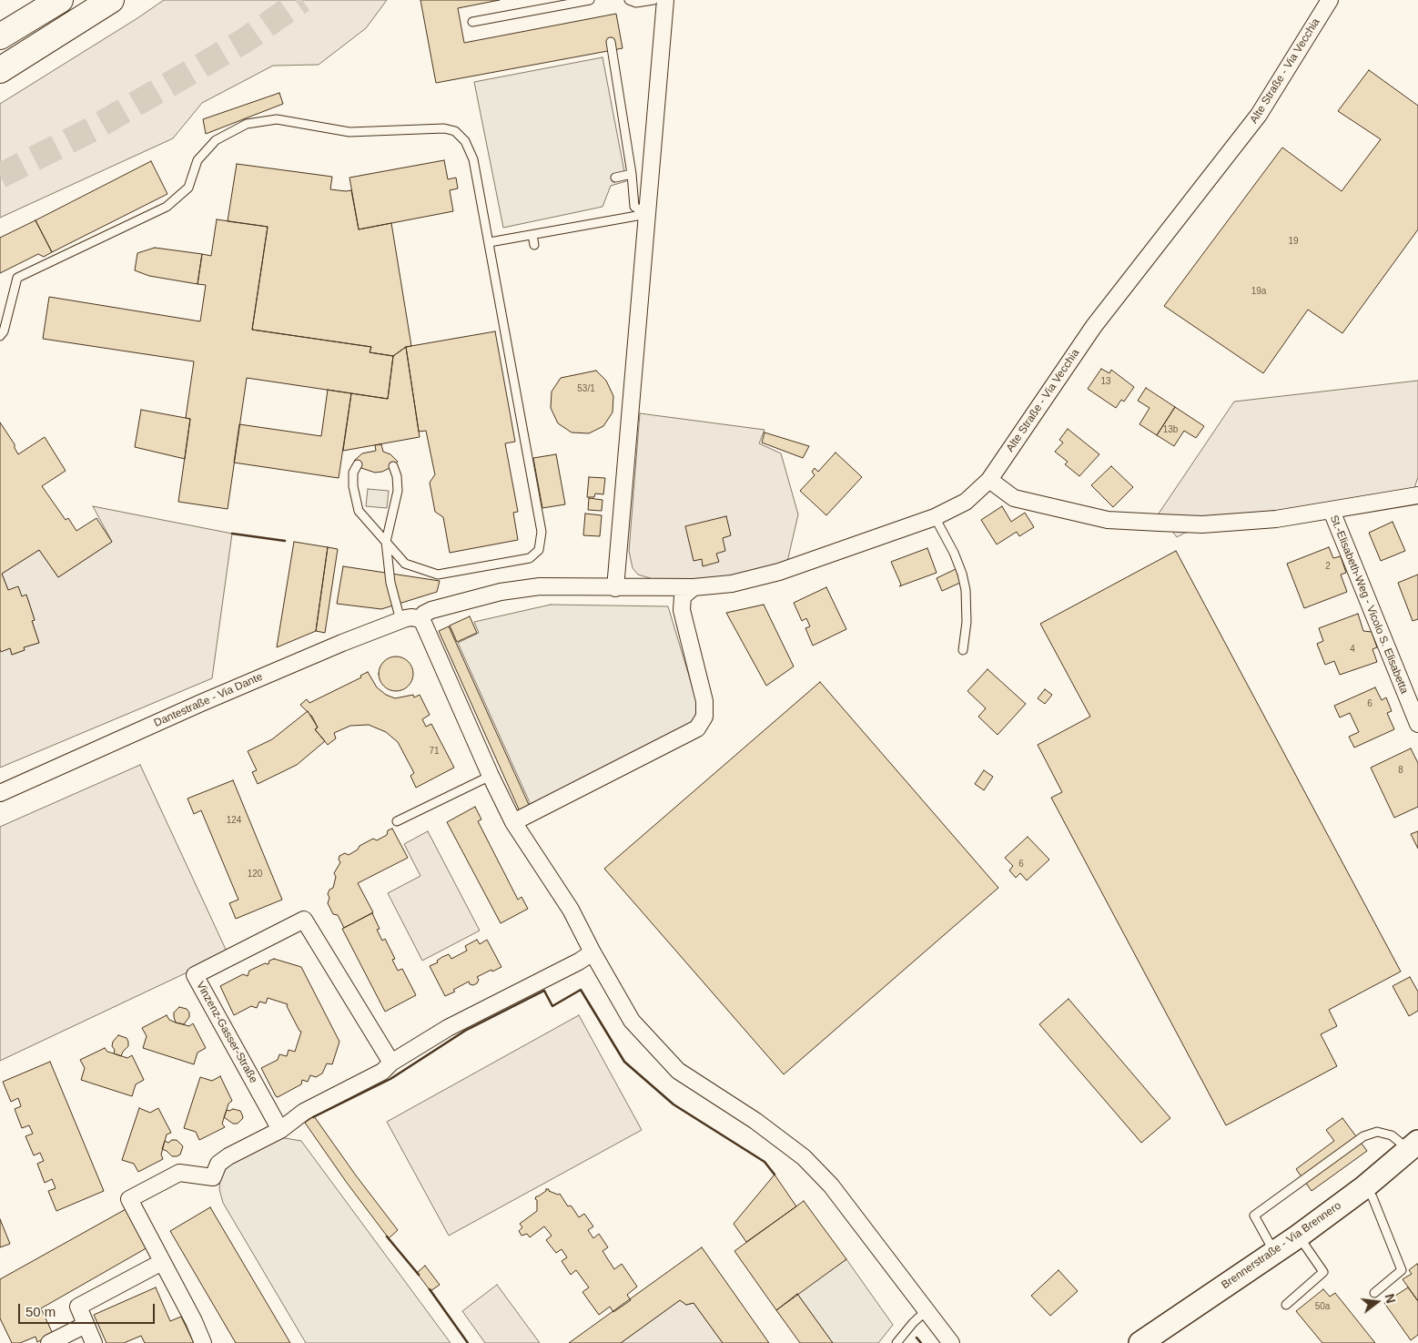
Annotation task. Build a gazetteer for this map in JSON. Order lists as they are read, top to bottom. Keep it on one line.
{"streets":{"main road":["Brennerstraße - Via Brennero"],"street":["Alte Straße - Via Vecchia","St.-Elisabeth-Weg - Vicolo S. Elisabetta","Dantestraße - Via Dante","Vinzenz-Gasser-Straße"]},"crossings":[["Alte Straße - Via Vecchia","St.-Elisabeth-Weg - Vicolo S. Elisabetta"],["Alte Straße - Via Vecchia","Dantestraße - Via Dante"]],"house_numbers":["19","19a","13","53/1","13b","2","4","6","71","8","124","6","120","50a"],"scale_bar":"50 m","north":"right"}
